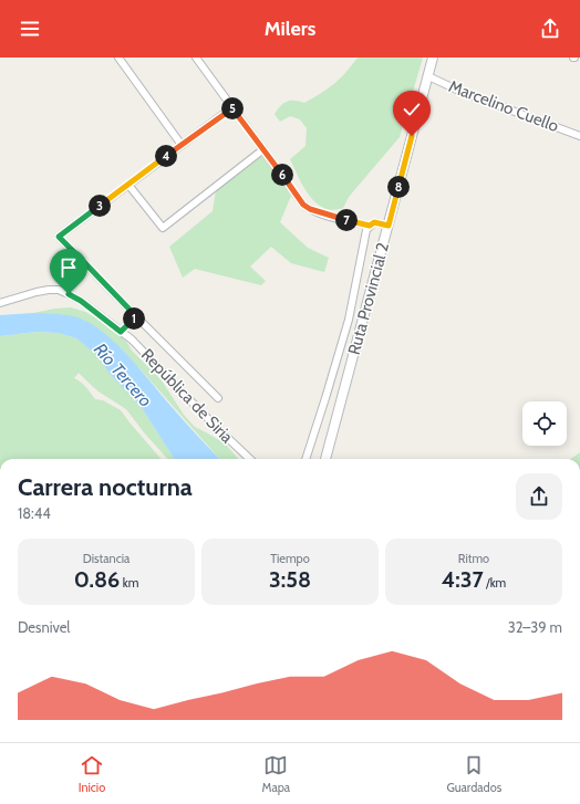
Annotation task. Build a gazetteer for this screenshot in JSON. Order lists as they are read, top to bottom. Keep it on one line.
{"streets":{"main road":["Ruta Provincial 2"],"street":["Marcelino Cuello","República de Siria"]},"crossings":[["Marcelino Cuello","Ruta Provincial 2"]],"water":["Río Tercero"],"page":{"header":"Milers","pins":["5","4","6","8","3","7","1"],"heading":["Carrera nocturna","18:44"],"stats":[["Distancia","0.86 km"],["Tiempo","3:58"],["Ritmo","4:37 /km"]],"chart":["Desnivel","32–39 m"],"tabs":["Inicio","Mapa","Guardados"]}}
